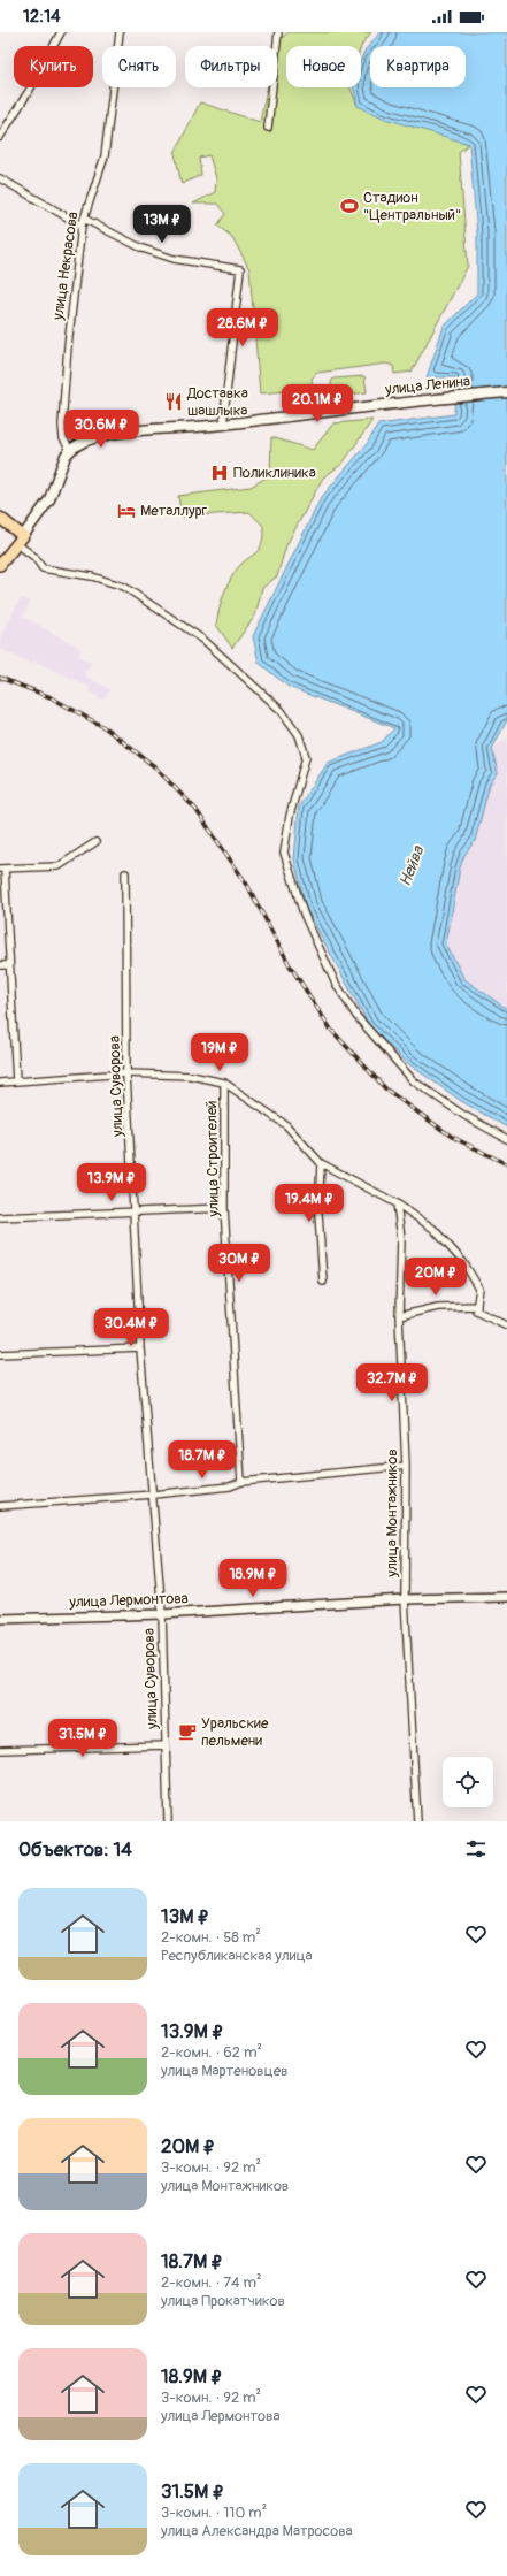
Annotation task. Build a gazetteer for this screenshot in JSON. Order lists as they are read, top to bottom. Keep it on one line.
{"streets":{"main road":["улица Ленина"],"street":["улица Некрасова","улица Суворова","улица Строителей","улица Монтажников","улица Лермонтова"]},"crossings":[["улица Некрасова","улица Ленина"],["улица Суворова","улица Лермонтова"],["улица Монтажников","улица Лермонтова"]],"water":["Нейва"],"places":{"sports":["Стадион \"Центральный\""],"restaurant":["Доставка шашлыка"],"hospital":["Поликлиника"],"hotel":["Металлург"],"cafe":["Уральские пельмени"]},"page":{"status":"12:14","chip":["Купить","Снять","Фильтры","Новое","Квартира"],"price":["13M ₽","28.6M ₽","20.1M ₽","30.6M ₽","19M ₽","13.9M ₽","19.4M ₽","30M ₽","20M ₽","30.4M ₽","32.7M ₽","18.7M ₽","18.9M ₽","31.5M ₽"],"heading":"Объектов: 14","list":[{"name":"13M ₽","note":"2-комн. · 58 m² · Республиканская улица"},{"name":"13.9M ₽","note":"2-комн. · 62 m² · улица Мартеновцев"},{"name":"20M ₽","note":"3-комн. · 92 m² · улица Монтажников"},{"name":"18.7M ₽","note":"2-комн. · 74 m² · улица Прокатчиков"},{"name":"18.9M ₽","note":"3-комн. · 92 m² · улица Лермонтова"},{"name":"31.5M ₽","note":"3-комн. · 110 m² · улица Александра Матросова"}]}}
